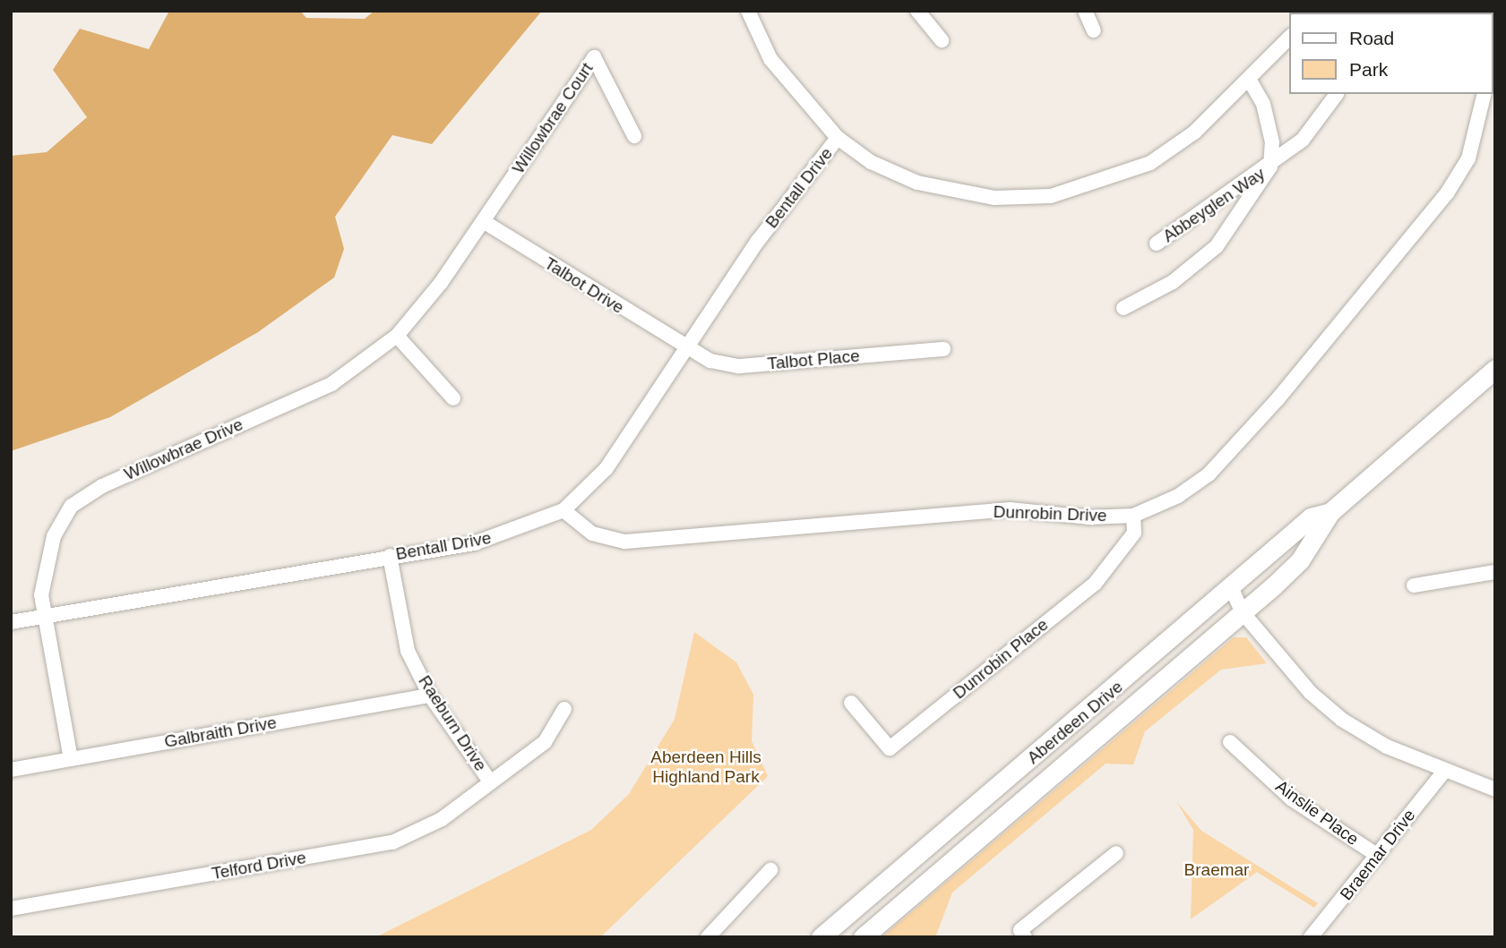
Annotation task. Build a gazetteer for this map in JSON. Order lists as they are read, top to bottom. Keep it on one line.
{"streets":{"main road":["Aberdeen Drive"],"street":["Willowbrae Court","Bentall Drive","Abbeyglen Way","Talbot Drive","Talbot Place","Willowbrae Drive","Dunrobin Drive","Dunrobin Place","Raeburn Drive","Galbraith Drive","Ainslie Place","Braemar Drive","Telford Drive"]},"crossings":[["Willowbrae Court","Talbot Drive"],["Willowbrae Court","Willowbrae Drive"],["Bentall Drive","Talbot Drive"],["Bentall Drive","Talbot Place"],["Bentall Drive","Willowbrae Drive"],["Bentall Drive","Dunrobin Drive"],["Bentall Drive","Raeburn Drive"],["Talbot Drive","Talbot Place"],["Talbot Drive","Willowbrae Drive"],["Willowbrae Drive","Galbraith Drive"],["Dunrobin Drive","Dunrobin Place"],["Raeburn Drive","Galbraith Drive"],["Raeburn Drive","Telford Drive"],["Ainslie Place","Braemar Drive"]],"parks":["Aberdeen Hills Highland Park","Braemar"],"legend":["Road","Park"]}
